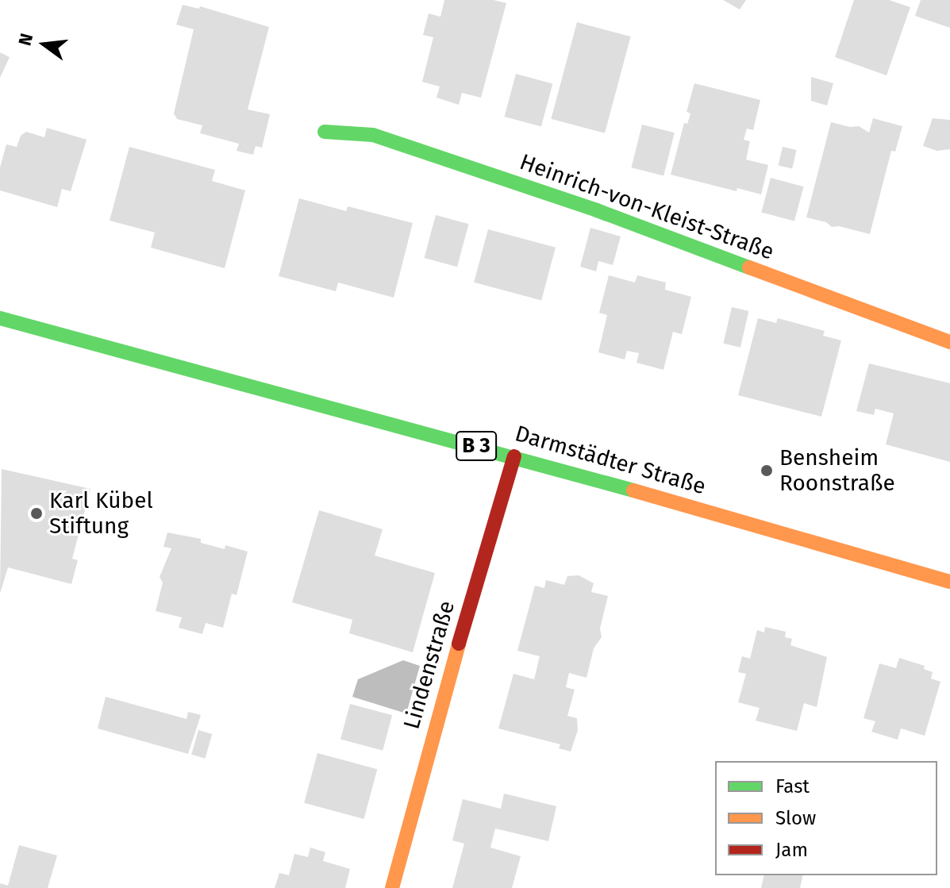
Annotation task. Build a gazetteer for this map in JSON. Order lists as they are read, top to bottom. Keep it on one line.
{"streets":{"street":["Heinrich-von-Kleist-Straße","B 3","Darmstädter Straße","Lindenstraße"]},"crossings":[["Darmstädter Straße","Lindenstraße"]],"places":["Bensheim Roonstraße","Karl Kübel Stiftung"],"legend":["Fast","Slow","Jam"],"north":"left"}
